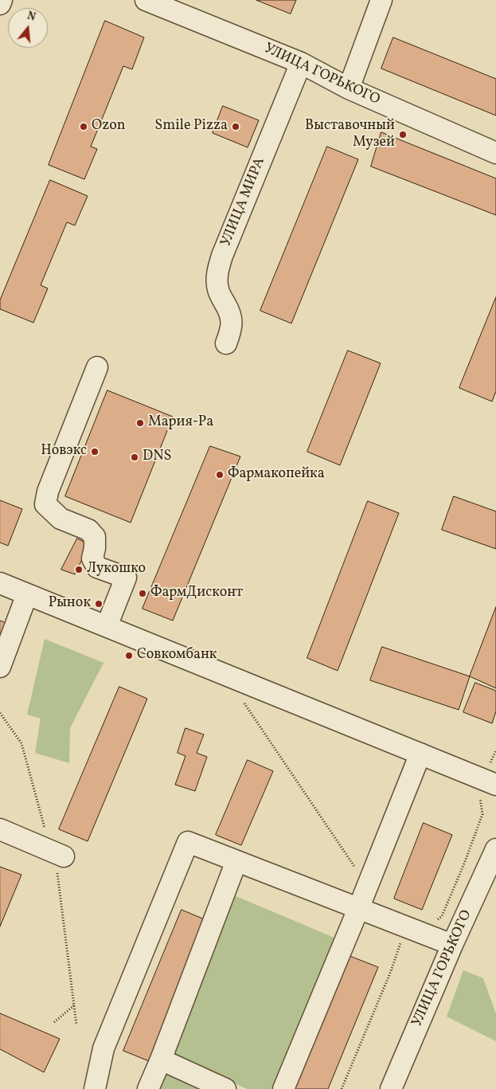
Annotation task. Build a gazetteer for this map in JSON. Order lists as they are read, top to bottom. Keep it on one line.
{"streets":{"street":["УЛИЦА ГОРЬКОГО","УЛИЦА МИРА"]},"crossings":[["УЛИЦА ГОРЬКОГО","УЛИЦА МИРА"]],"places":["Ozon","Smile Pizza","Выставочный Музей","Мария-Ра","Новэкс","DNS","Фармакопейка","Лукошко","ФармДисконт","Рынок","Совкомбанк"],"north":"top"}
